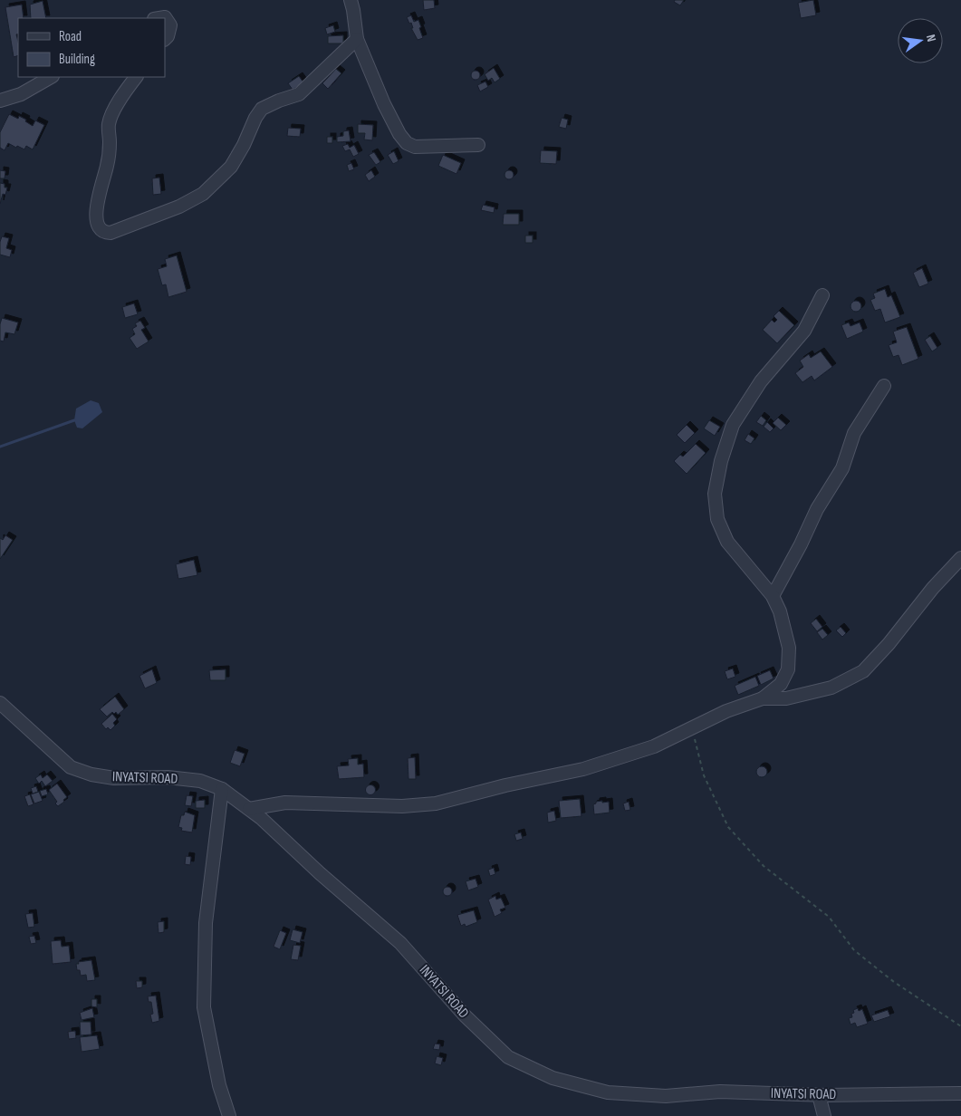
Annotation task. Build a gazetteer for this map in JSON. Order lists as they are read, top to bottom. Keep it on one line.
{"streets":{"street":["INYATSI ROAD"]},"legend":["Road","Building"],"north":"right"}
